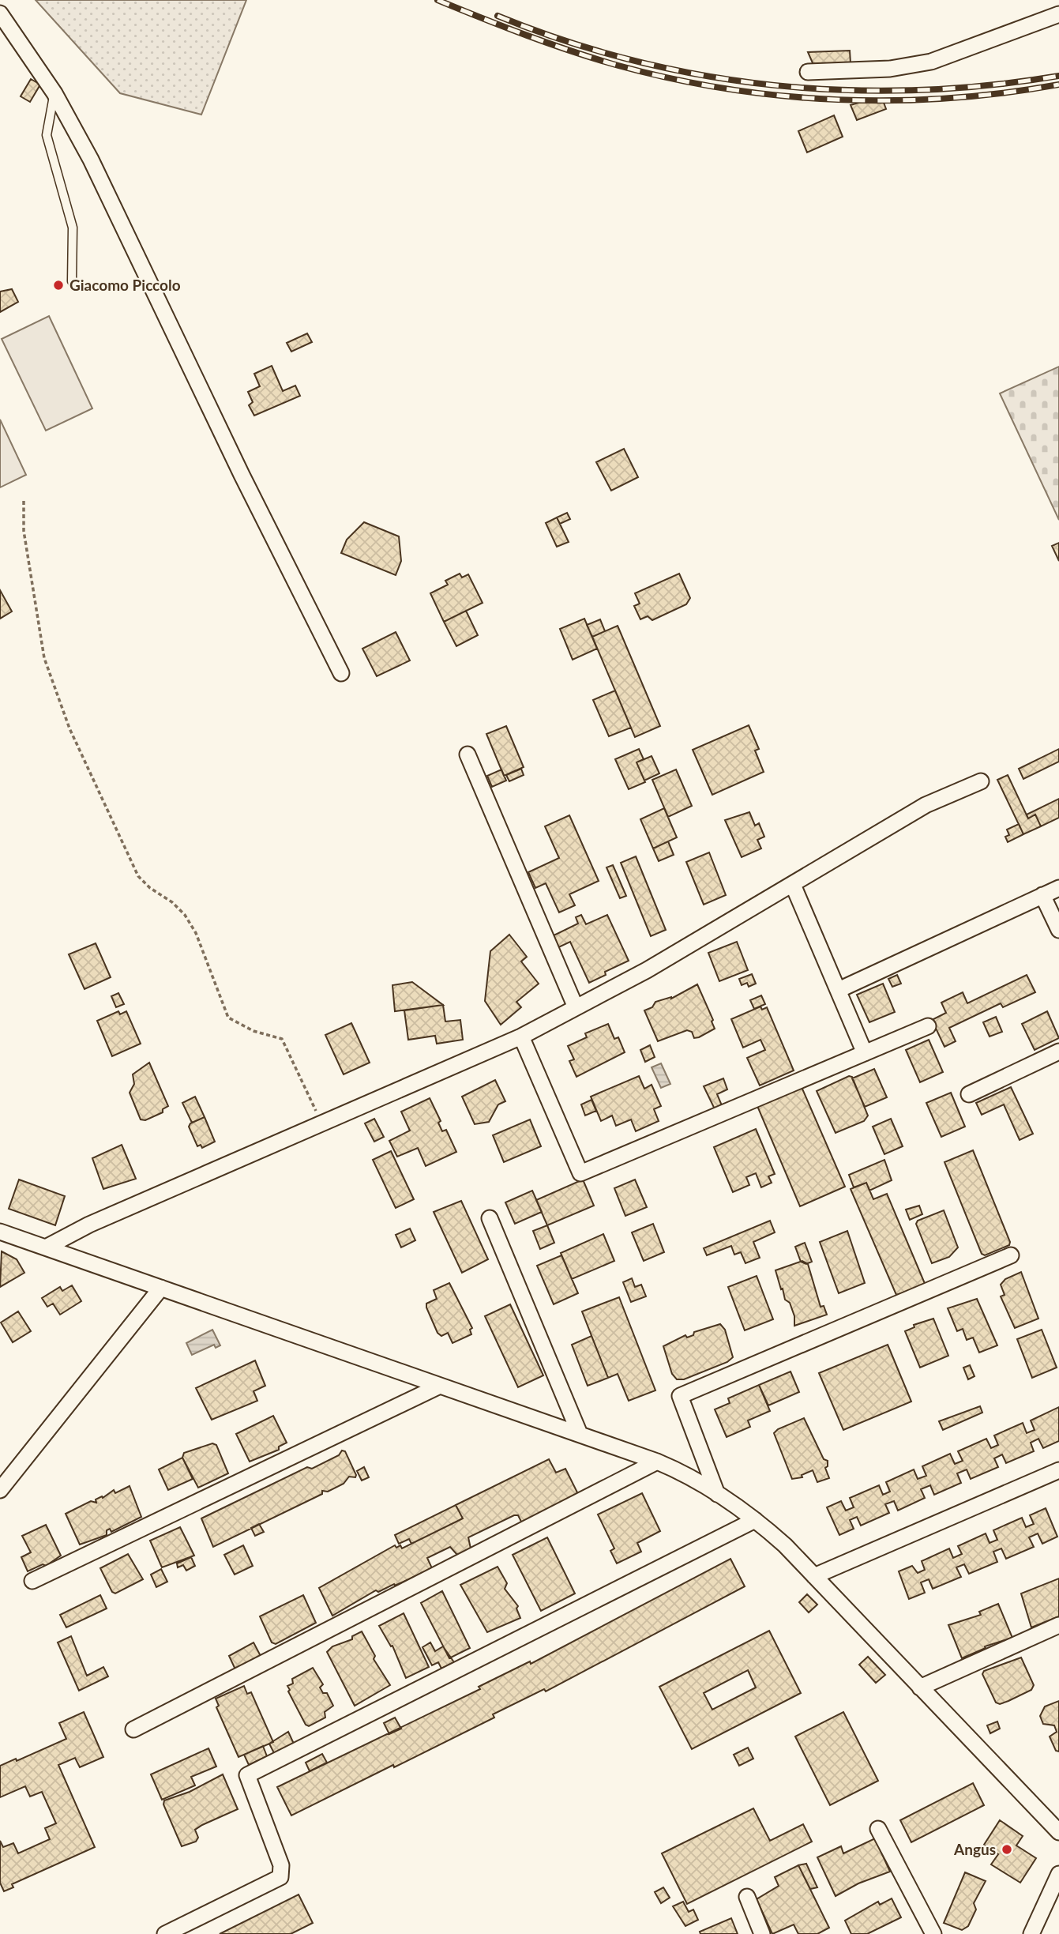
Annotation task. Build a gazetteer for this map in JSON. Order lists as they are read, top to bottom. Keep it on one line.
{"places":["Giacomo Piccolo","Angus"]}
